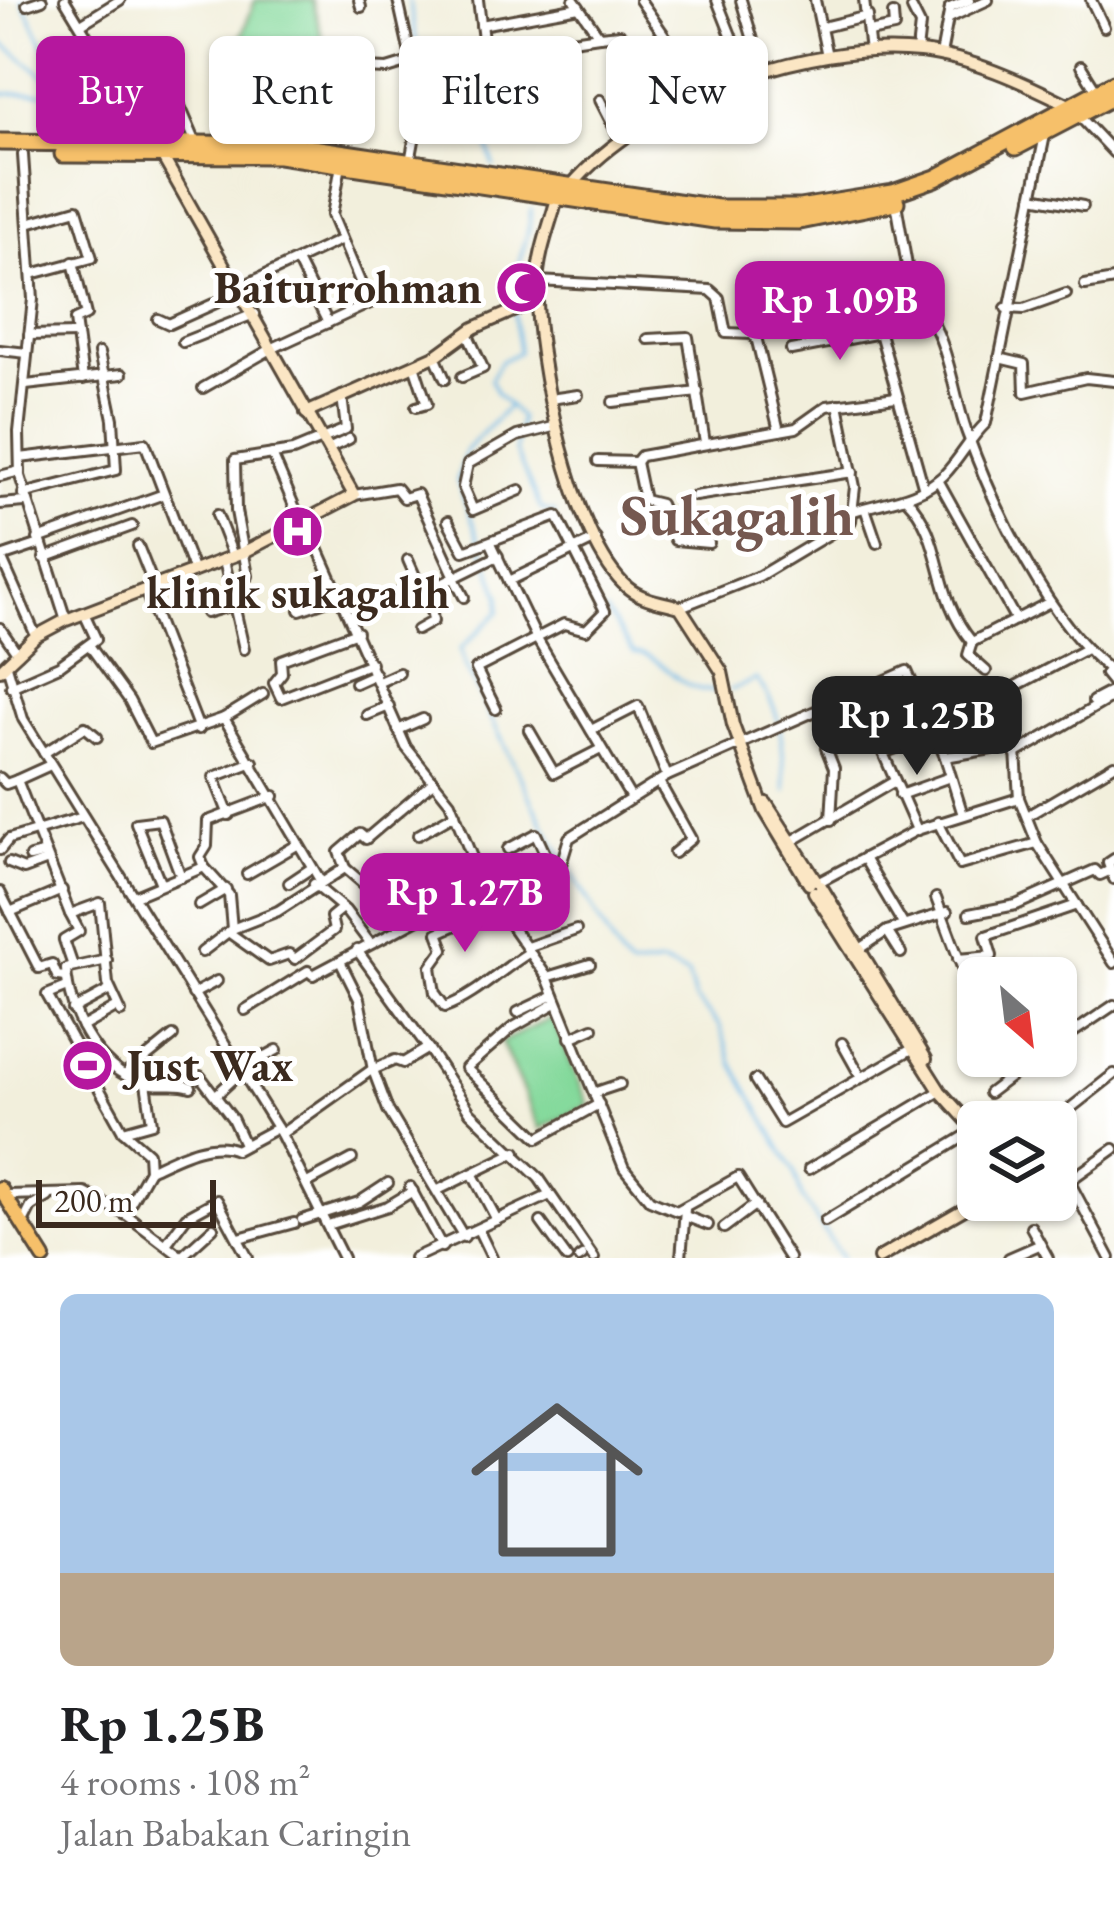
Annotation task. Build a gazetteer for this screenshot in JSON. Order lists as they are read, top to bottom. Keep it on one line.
{"districts":["Sukagalih"],"places":{"mosque":["Baiturrohman"],"hospital":["klinik sukagalih"],"sports":["Just Wax"]},"scale_bar":"200 m","north":"bottom right","page":{"chip":["Buy","Rent","Filters","New"],"price":["Rp 1.09B","Rp 1.25B","Rp 1.27B"],"scale":"200 m","list":[{"name":"Rp 1.25B","note":"4 rooms · 108 m² · Jalan Babakan Caringin"}]}}
